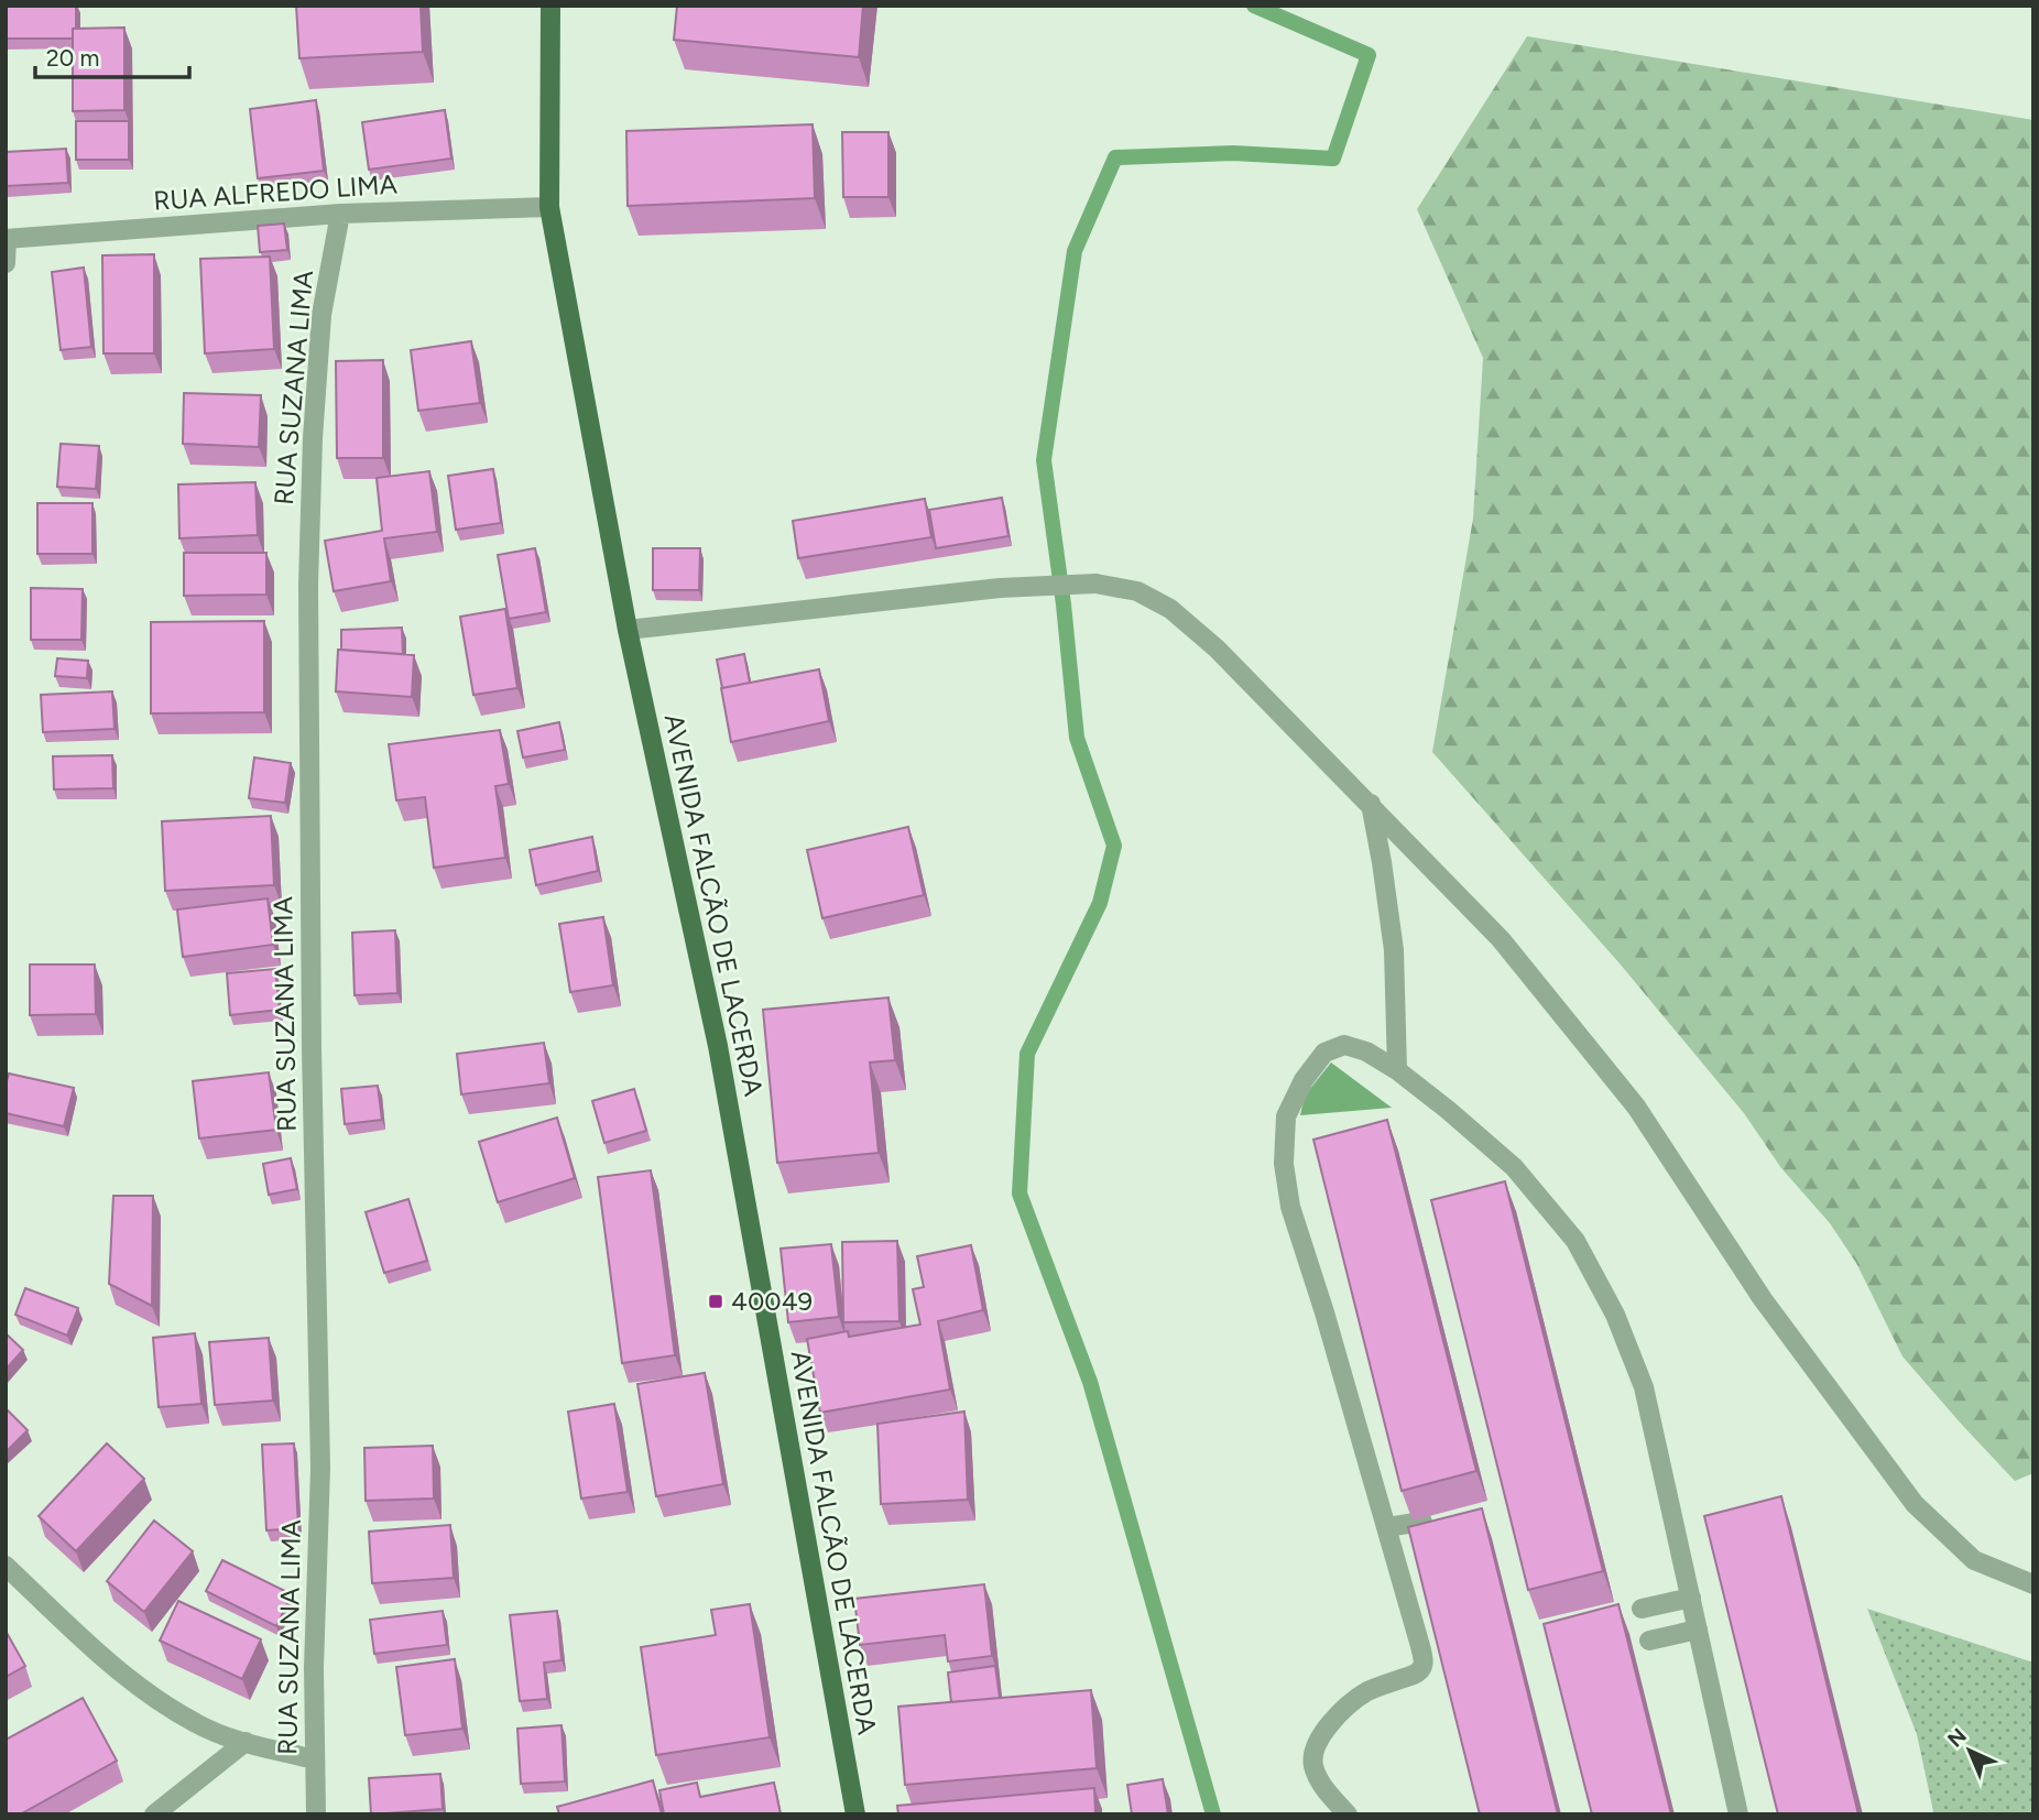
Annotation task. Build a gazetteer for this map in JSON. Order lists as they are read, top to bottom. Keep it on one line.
{"streets":{"main road":["AVENIDA FALCÃO DE LACERDA"],"street":["RUA ALFREDO LIMA","RUA SUZANA LIMA"]},"crossings":[["RUA ALFREDO LIMA","RUA SUZANA LIMA"],["RUA ALFREDO LIMA","AVENIDA FALCÃO DE LACERDA"]],"places":{"transit":["40049"]},"scale_bar":"20 m","north":"top left"}
